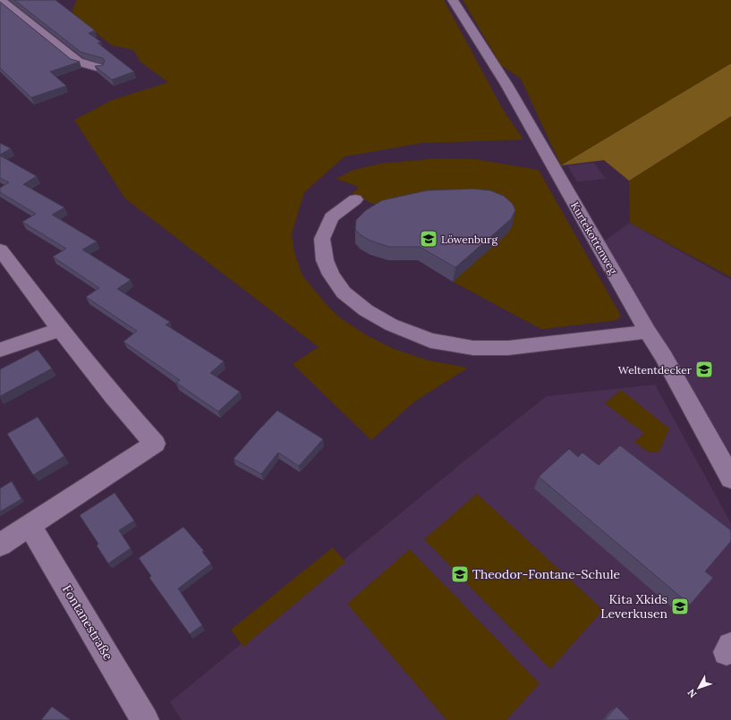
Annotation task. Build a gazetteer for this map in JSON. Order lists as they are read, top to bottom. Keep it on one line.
{"streets":{"street":["Kurtekottenweg","Fontanestraße"]},"places":{"school or university":["Löwenburg","Weltentdecker","Theodor-Fontane-Schule","Kita Xkids Leverkusen"]},"north":"bottom left"}
